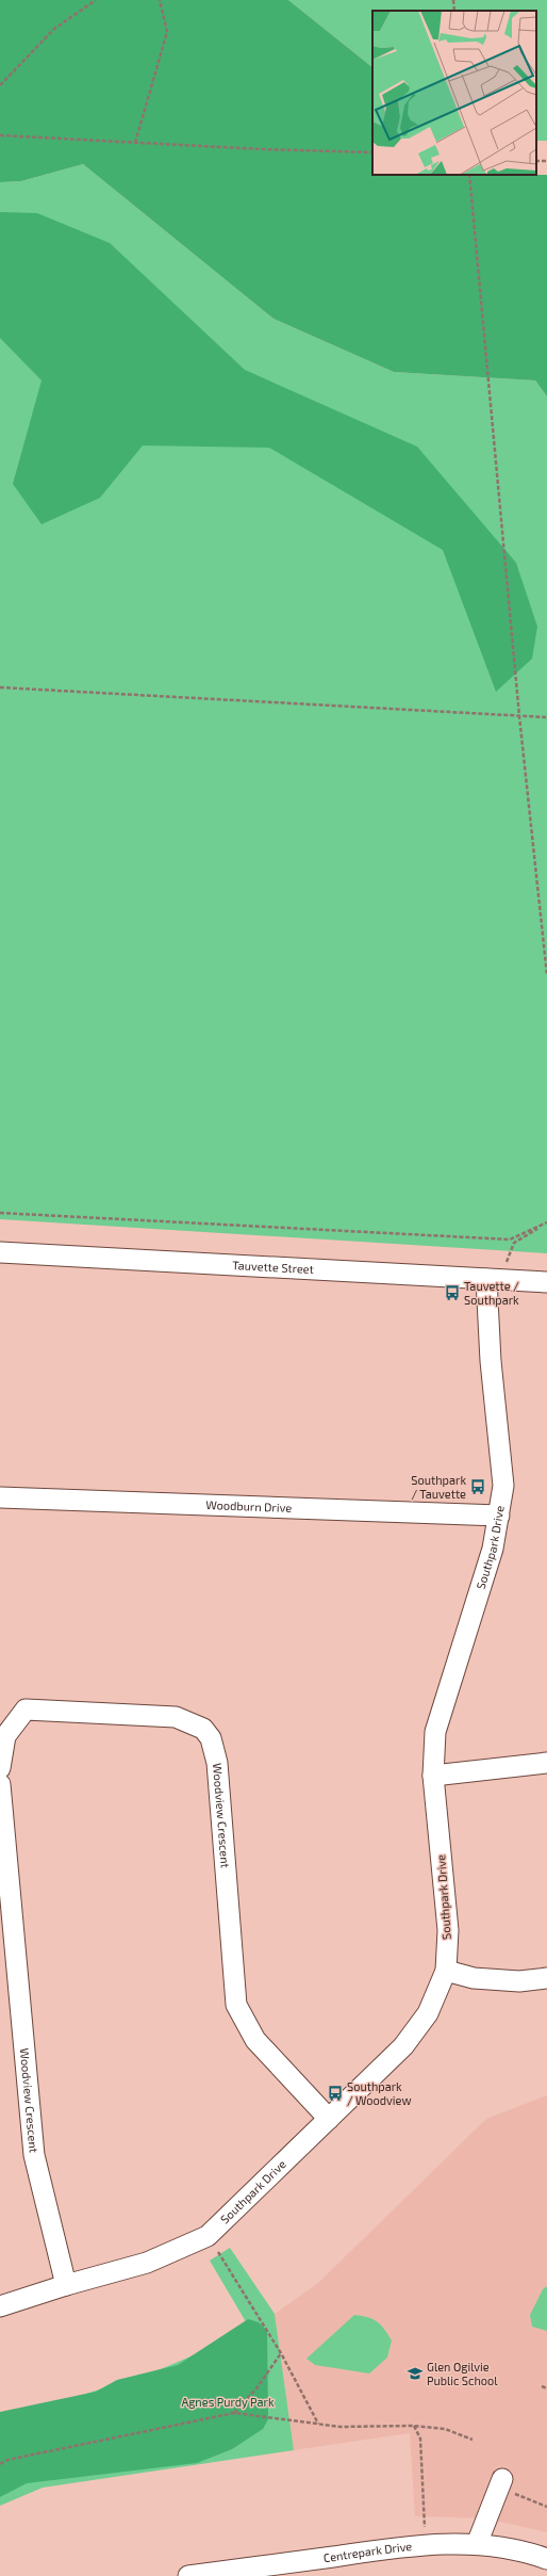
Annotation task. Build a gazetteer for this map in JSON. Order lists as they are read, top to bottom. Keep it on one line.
{"streets":{"street":["Tauvette Street","Woodburn Drive","Southpark Drive","Woodview Crescent","Centrepark Drive"]},"crossings":[["Tauvette Street","Southpark Drive"],["Woodburn Drive","Southpark Drive"],["Southpark Drive","Woodview Crescent"]],"parks":["Agnes Purdy Park"],"places":{"bus stop":["Tauvette / Southpark","Southpark / Tauvette","Southpark / Woodview"],"school or university":["Glen Ogilvie Public School"]}}
